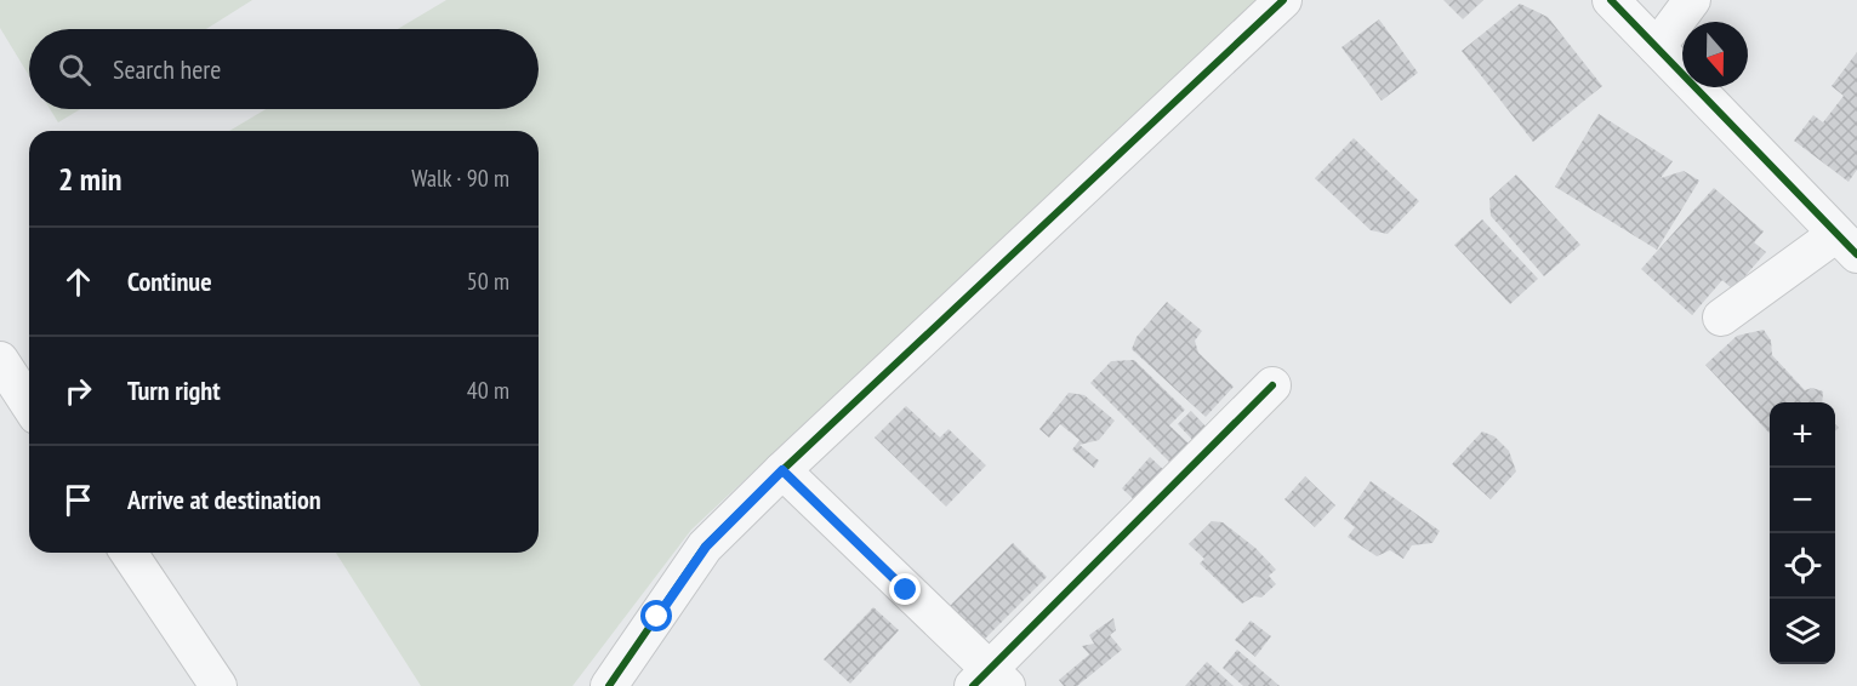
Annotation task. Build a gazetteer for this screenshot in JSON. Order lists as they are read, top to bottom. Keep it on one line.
{"north":"bottom","page":{"search":"Search here","heading":["2 min","Walk · 90 m"],"list":[["Continue","50 m"],["Turn right","40 m"],"Arrive at destination"],"map_buttons":["+","−"]}}
